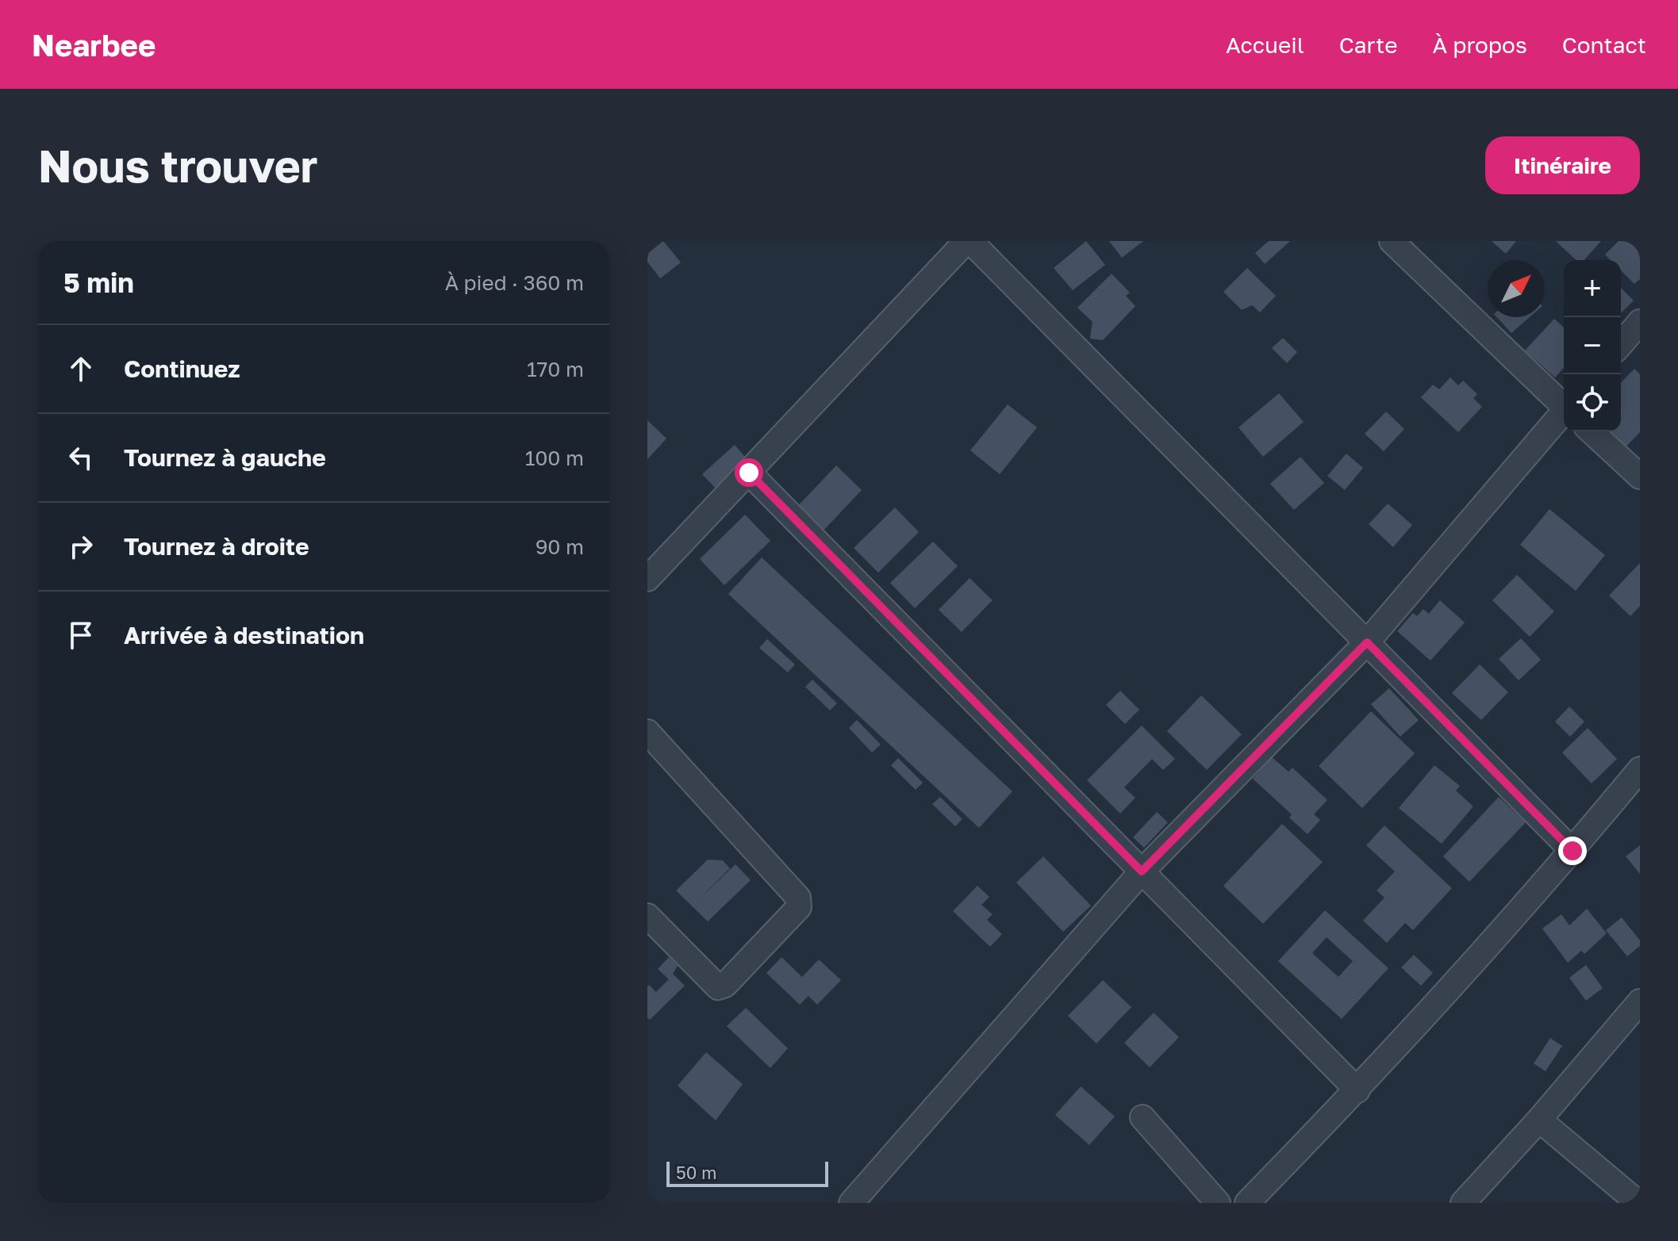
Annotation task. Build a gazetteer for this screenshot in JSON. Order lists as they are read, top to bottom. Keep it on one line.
{"scale_bar":"50 m","north":"top right","page":{"header":"Nearbee","nav":["Accueil","Carte","À propos","Contact"],"buttons":"Itinéraire","title":"Nous trouver","heading":["5 min","À pied · 360 m"],"map_buttons":["+","−"],"list":[["Continuez","170 m"],["Tournez à gauche","100 m"],["Tournez à droite","90 m"],"Arrivée à destination"],"scale":"50 m"}}
